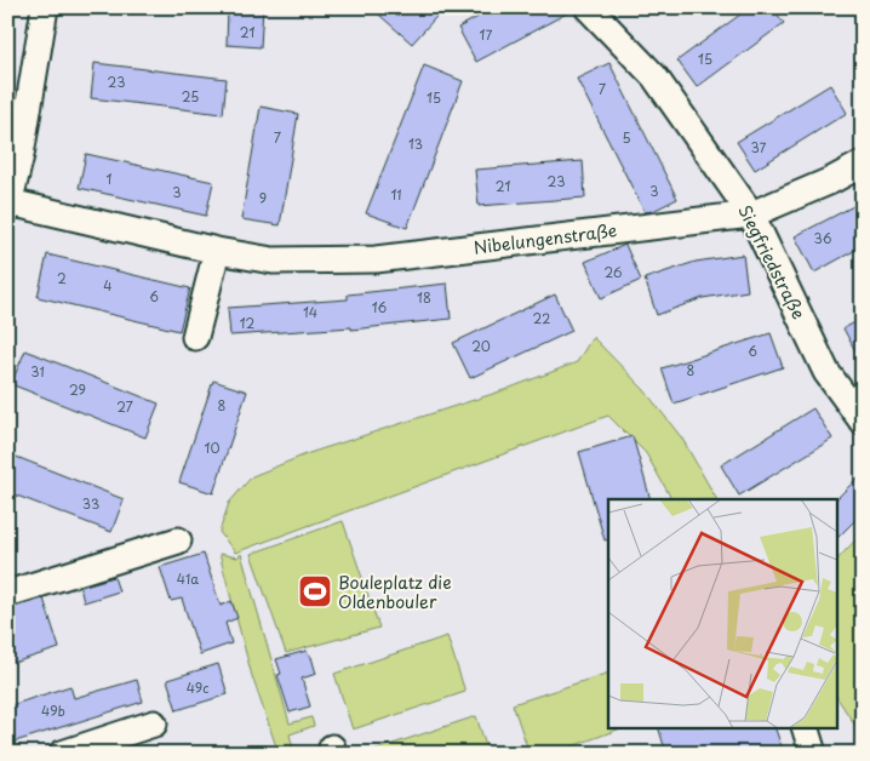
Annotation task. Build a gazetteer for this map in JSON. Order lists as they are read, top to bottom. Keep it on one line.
{"streets":{"street":["Nibelungenstraße","Siegfriedstraße"]},"crossings":[["Nibelungenstraße","Siegfriedstraße"]],"places":{"sports":["Bouleplatz die Oldenbouler"]},"house_numbers":["21","17","15","23","7","25","15","7","5","13","37","1","23","21","3","3","11","9","36","26","2","4","6","18","16","14","22","12","20","6","8","31","29","8","27","10","33","41a","49c","49b"]}
